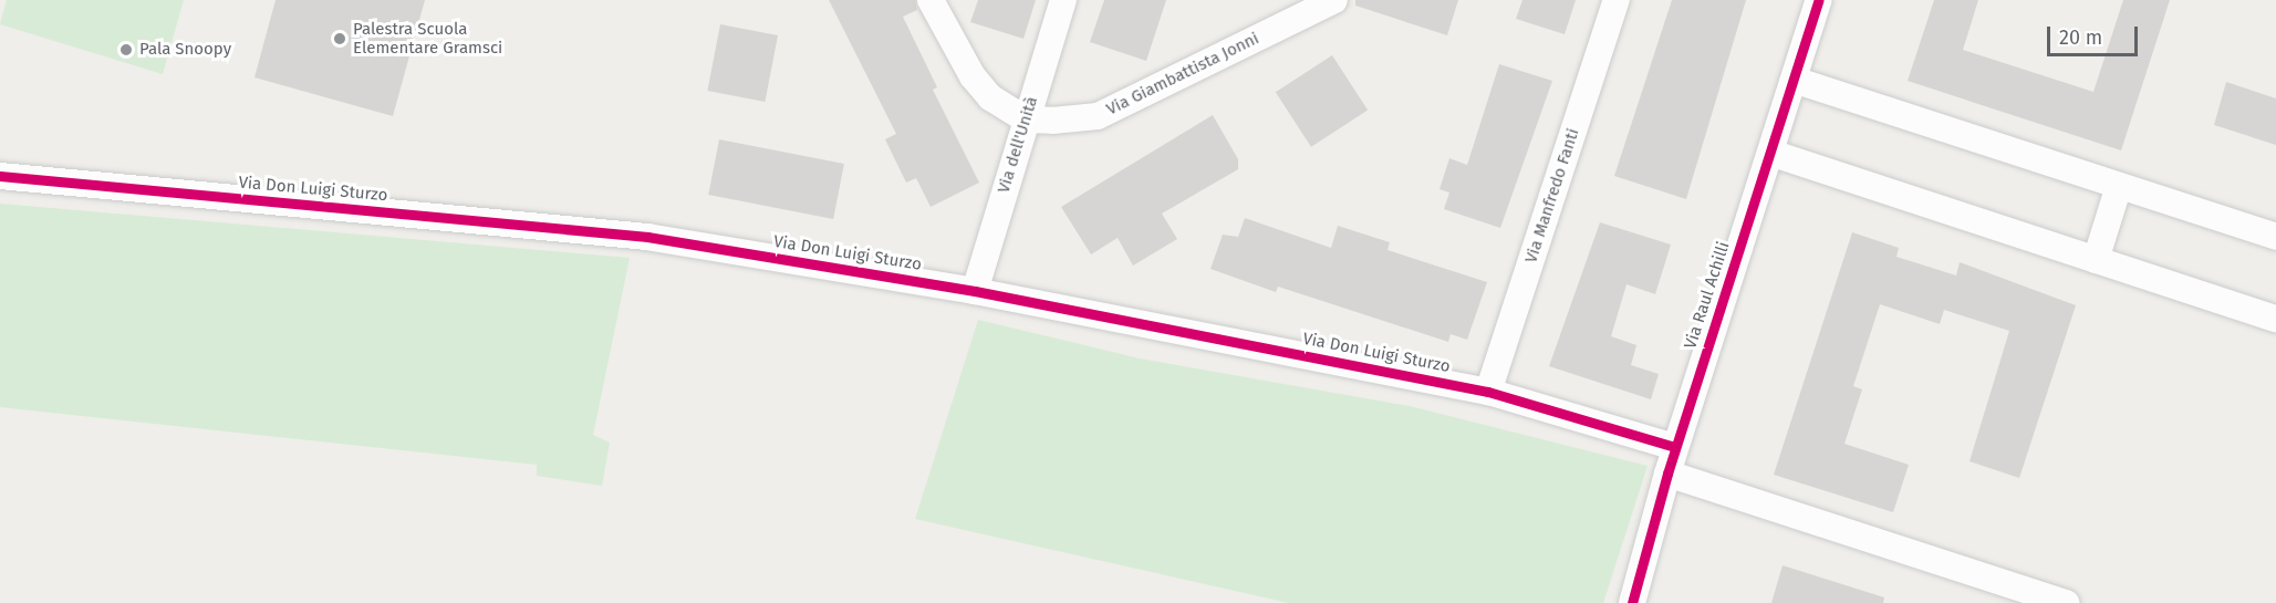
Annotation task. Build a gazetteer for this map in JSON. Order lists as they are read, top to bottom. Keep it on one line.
{"streets":{"street":["Via Giambattista Jonni","Via dell'Unità","Via Don Luigi Sturzo","Via Manfredo Fanti","Via Raul Achilli"]},"crossings":[["Via Giambattista Jonni","Via dell'Unità"],["Via dell'Unità","Via Don Luigi Sturzo"],["Via Don Luigi Sturzo","Via Manfredo Fanti"],["Via Don Luigi Sturzo","Via Raul Achilli"]],"places":["Palestra Scuola Elementare Gramsci","Pala Snoopy"],"scale_bar":"20 m"}
